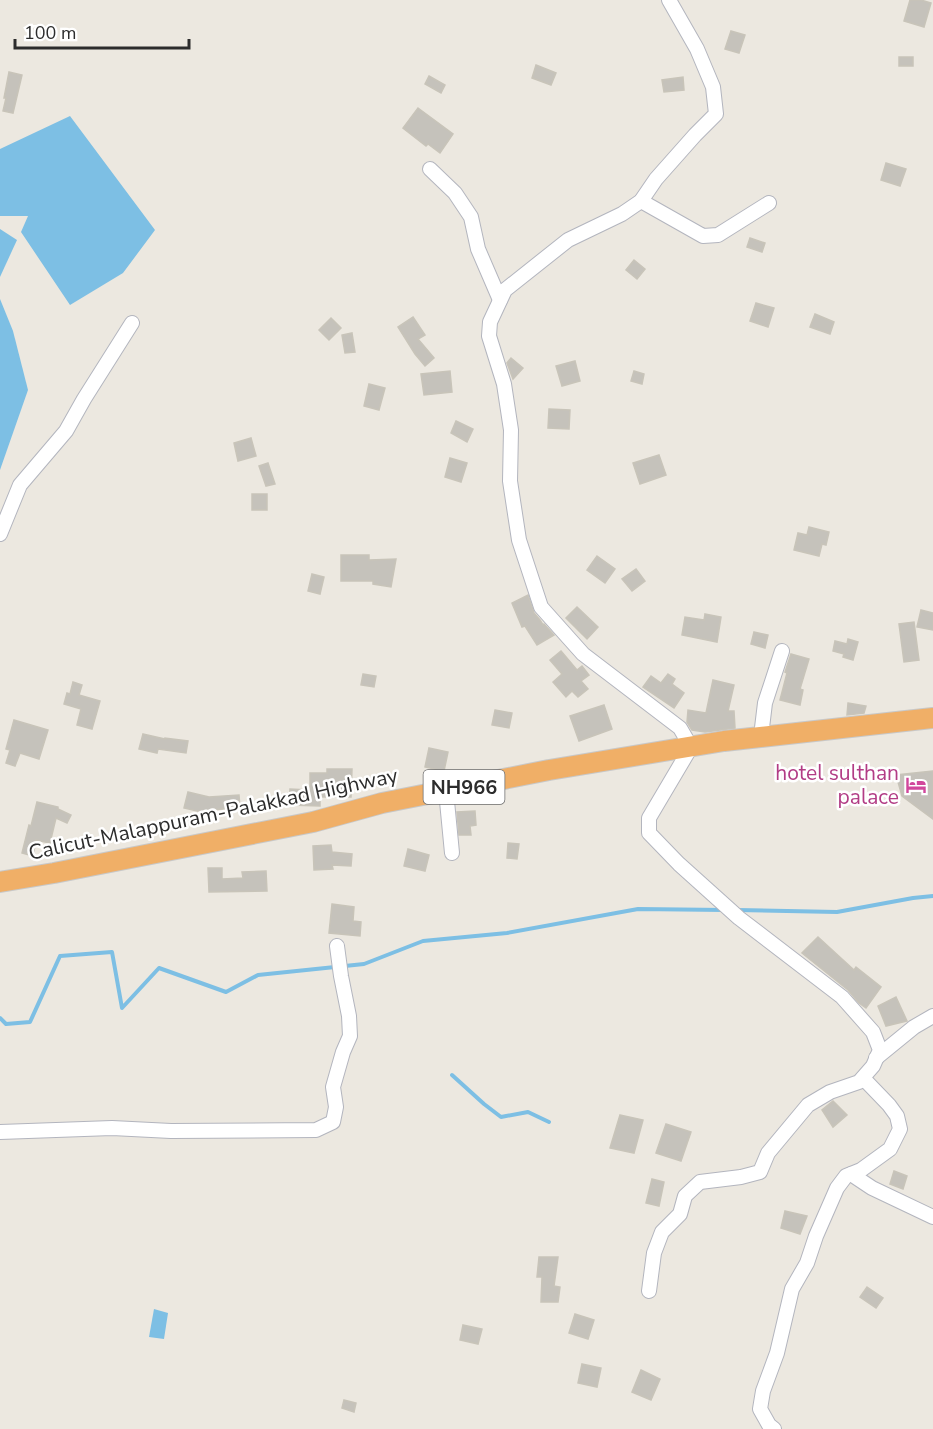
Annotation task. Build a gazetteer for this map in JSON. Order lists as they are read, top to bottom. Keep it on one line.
{"streets":{"highway":["NH966","Calicut-Malappuram-Palakkad Highway"]},"places":{"hotel":["hotel sulthan palace"]},"scale_bar":"100 m"}
